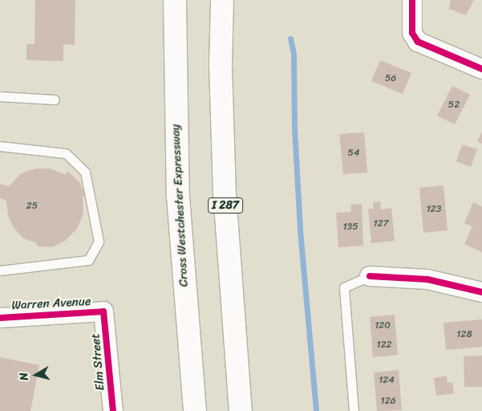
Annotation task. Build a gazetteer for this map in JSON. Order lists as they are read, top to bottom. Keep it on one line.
{"streets":{"highway":["Cross Westchester Expressway","I 287"],"street":["Warren Avenue","Elm Street"]},"crossings":[["Warren Avenue","Elm Street"]],"house_numbers":["56","52","54","25","123","127","135","120","128","122","124","126"],"north":"left"}
